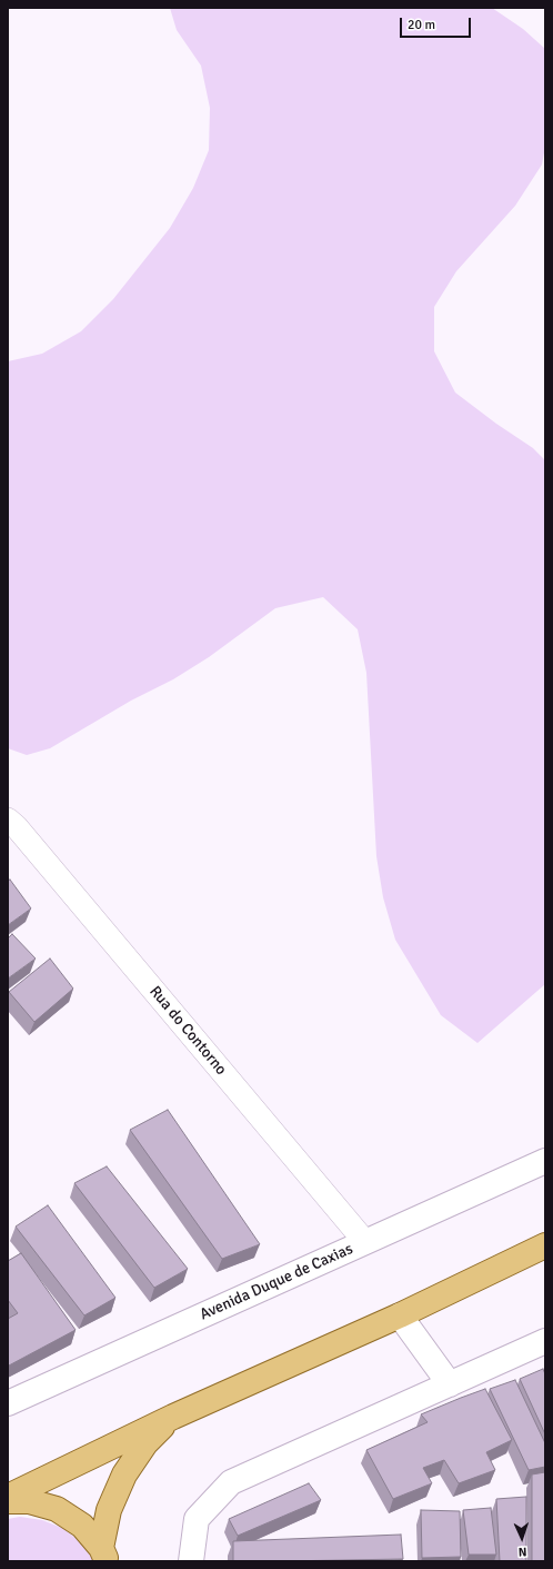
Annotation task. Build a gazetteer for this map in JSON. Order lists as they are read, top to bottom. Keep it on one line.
{"streets":{"street":["Rua do Contorno","Avenida Duque de Caxias"]},"crossings":[["Rua do Contorno","Avenida Duque de Caxias"]],"scale_bar":"20 m","north":"bottom"}
